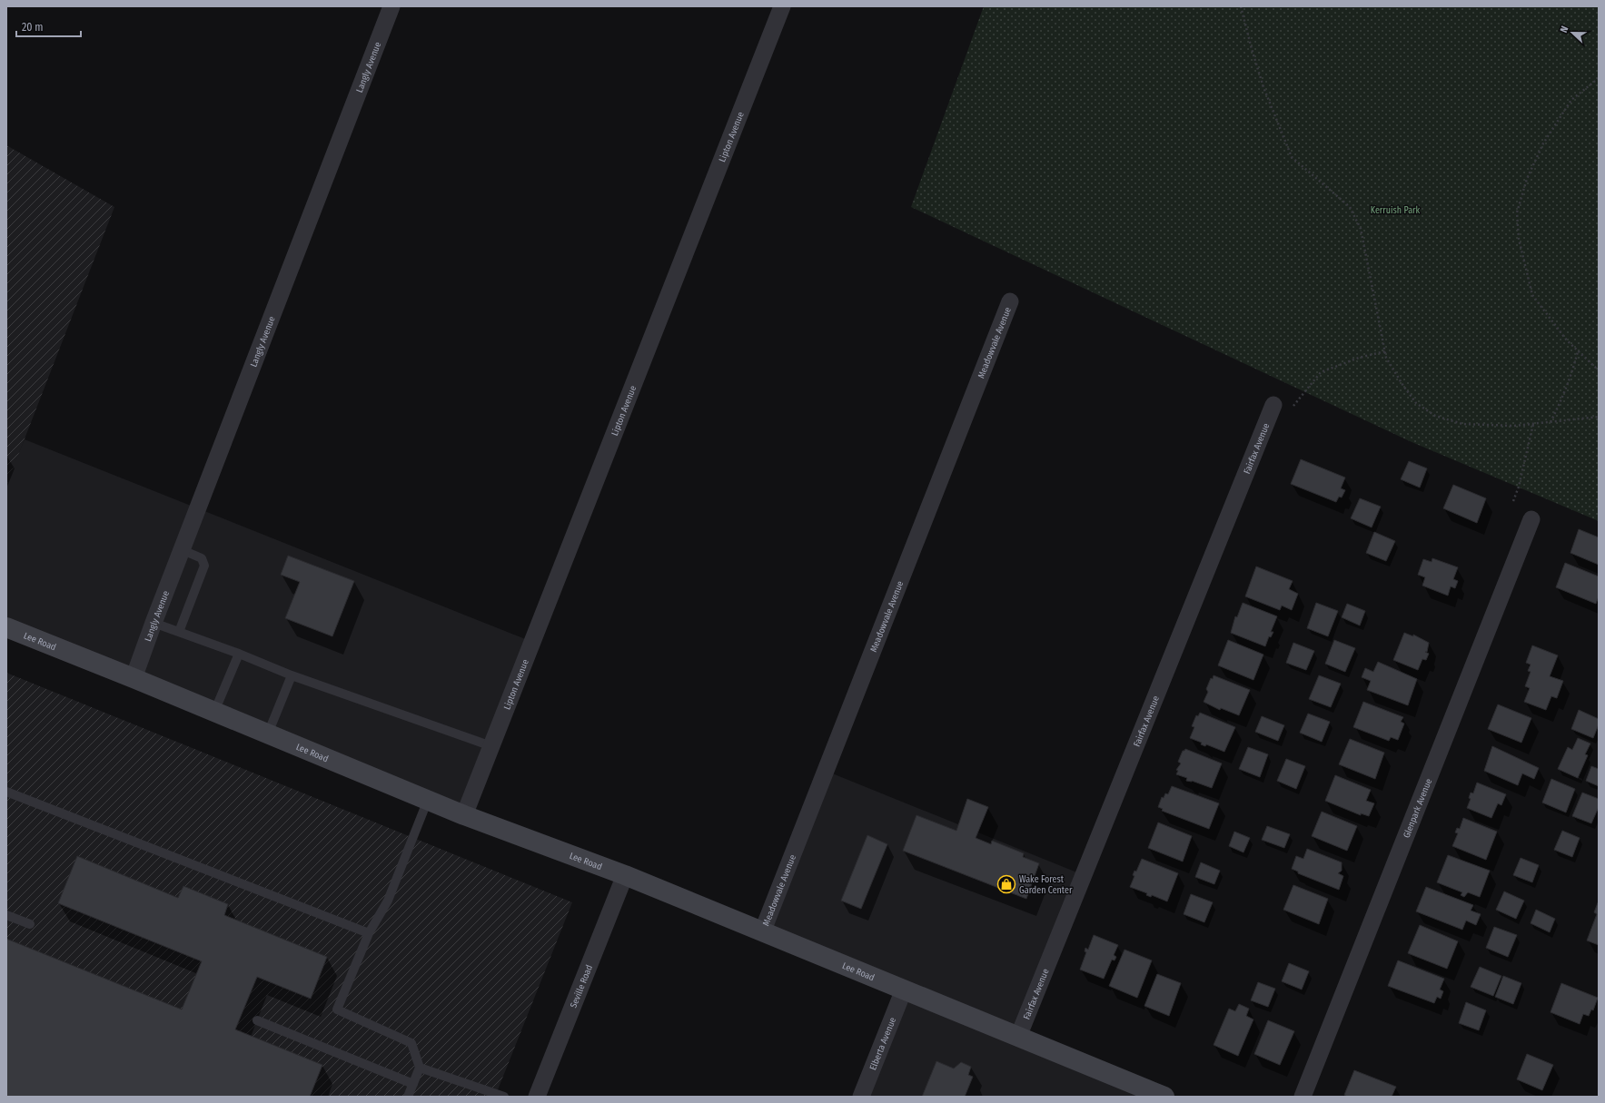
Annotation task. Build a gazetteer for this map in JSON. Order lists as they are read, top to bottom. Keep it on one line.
{"streets":{"main road":["Lee Road"],"street":["Langly Avenue","Lipton Avenue","Meadowvale Avenue","Fairfax Avenue","Glenpark Avenue","Seville Road","Elberta Avenue"]},"crossings":[["Langly Avenue","Lee Road"],["Lipton Avenue","Lee Road"],["Meadowvale Avenue","Lee Road"],["Fairfax Avenue","Lee Road"],["Lee Road","Seville Road"],["Lee Road","Elberta Avenue"]],"parks":["Kerruish Park"],"places":{"shop":["Wake Forest Garden Center"]},"scale_bar":"20 m","north":"left"}
